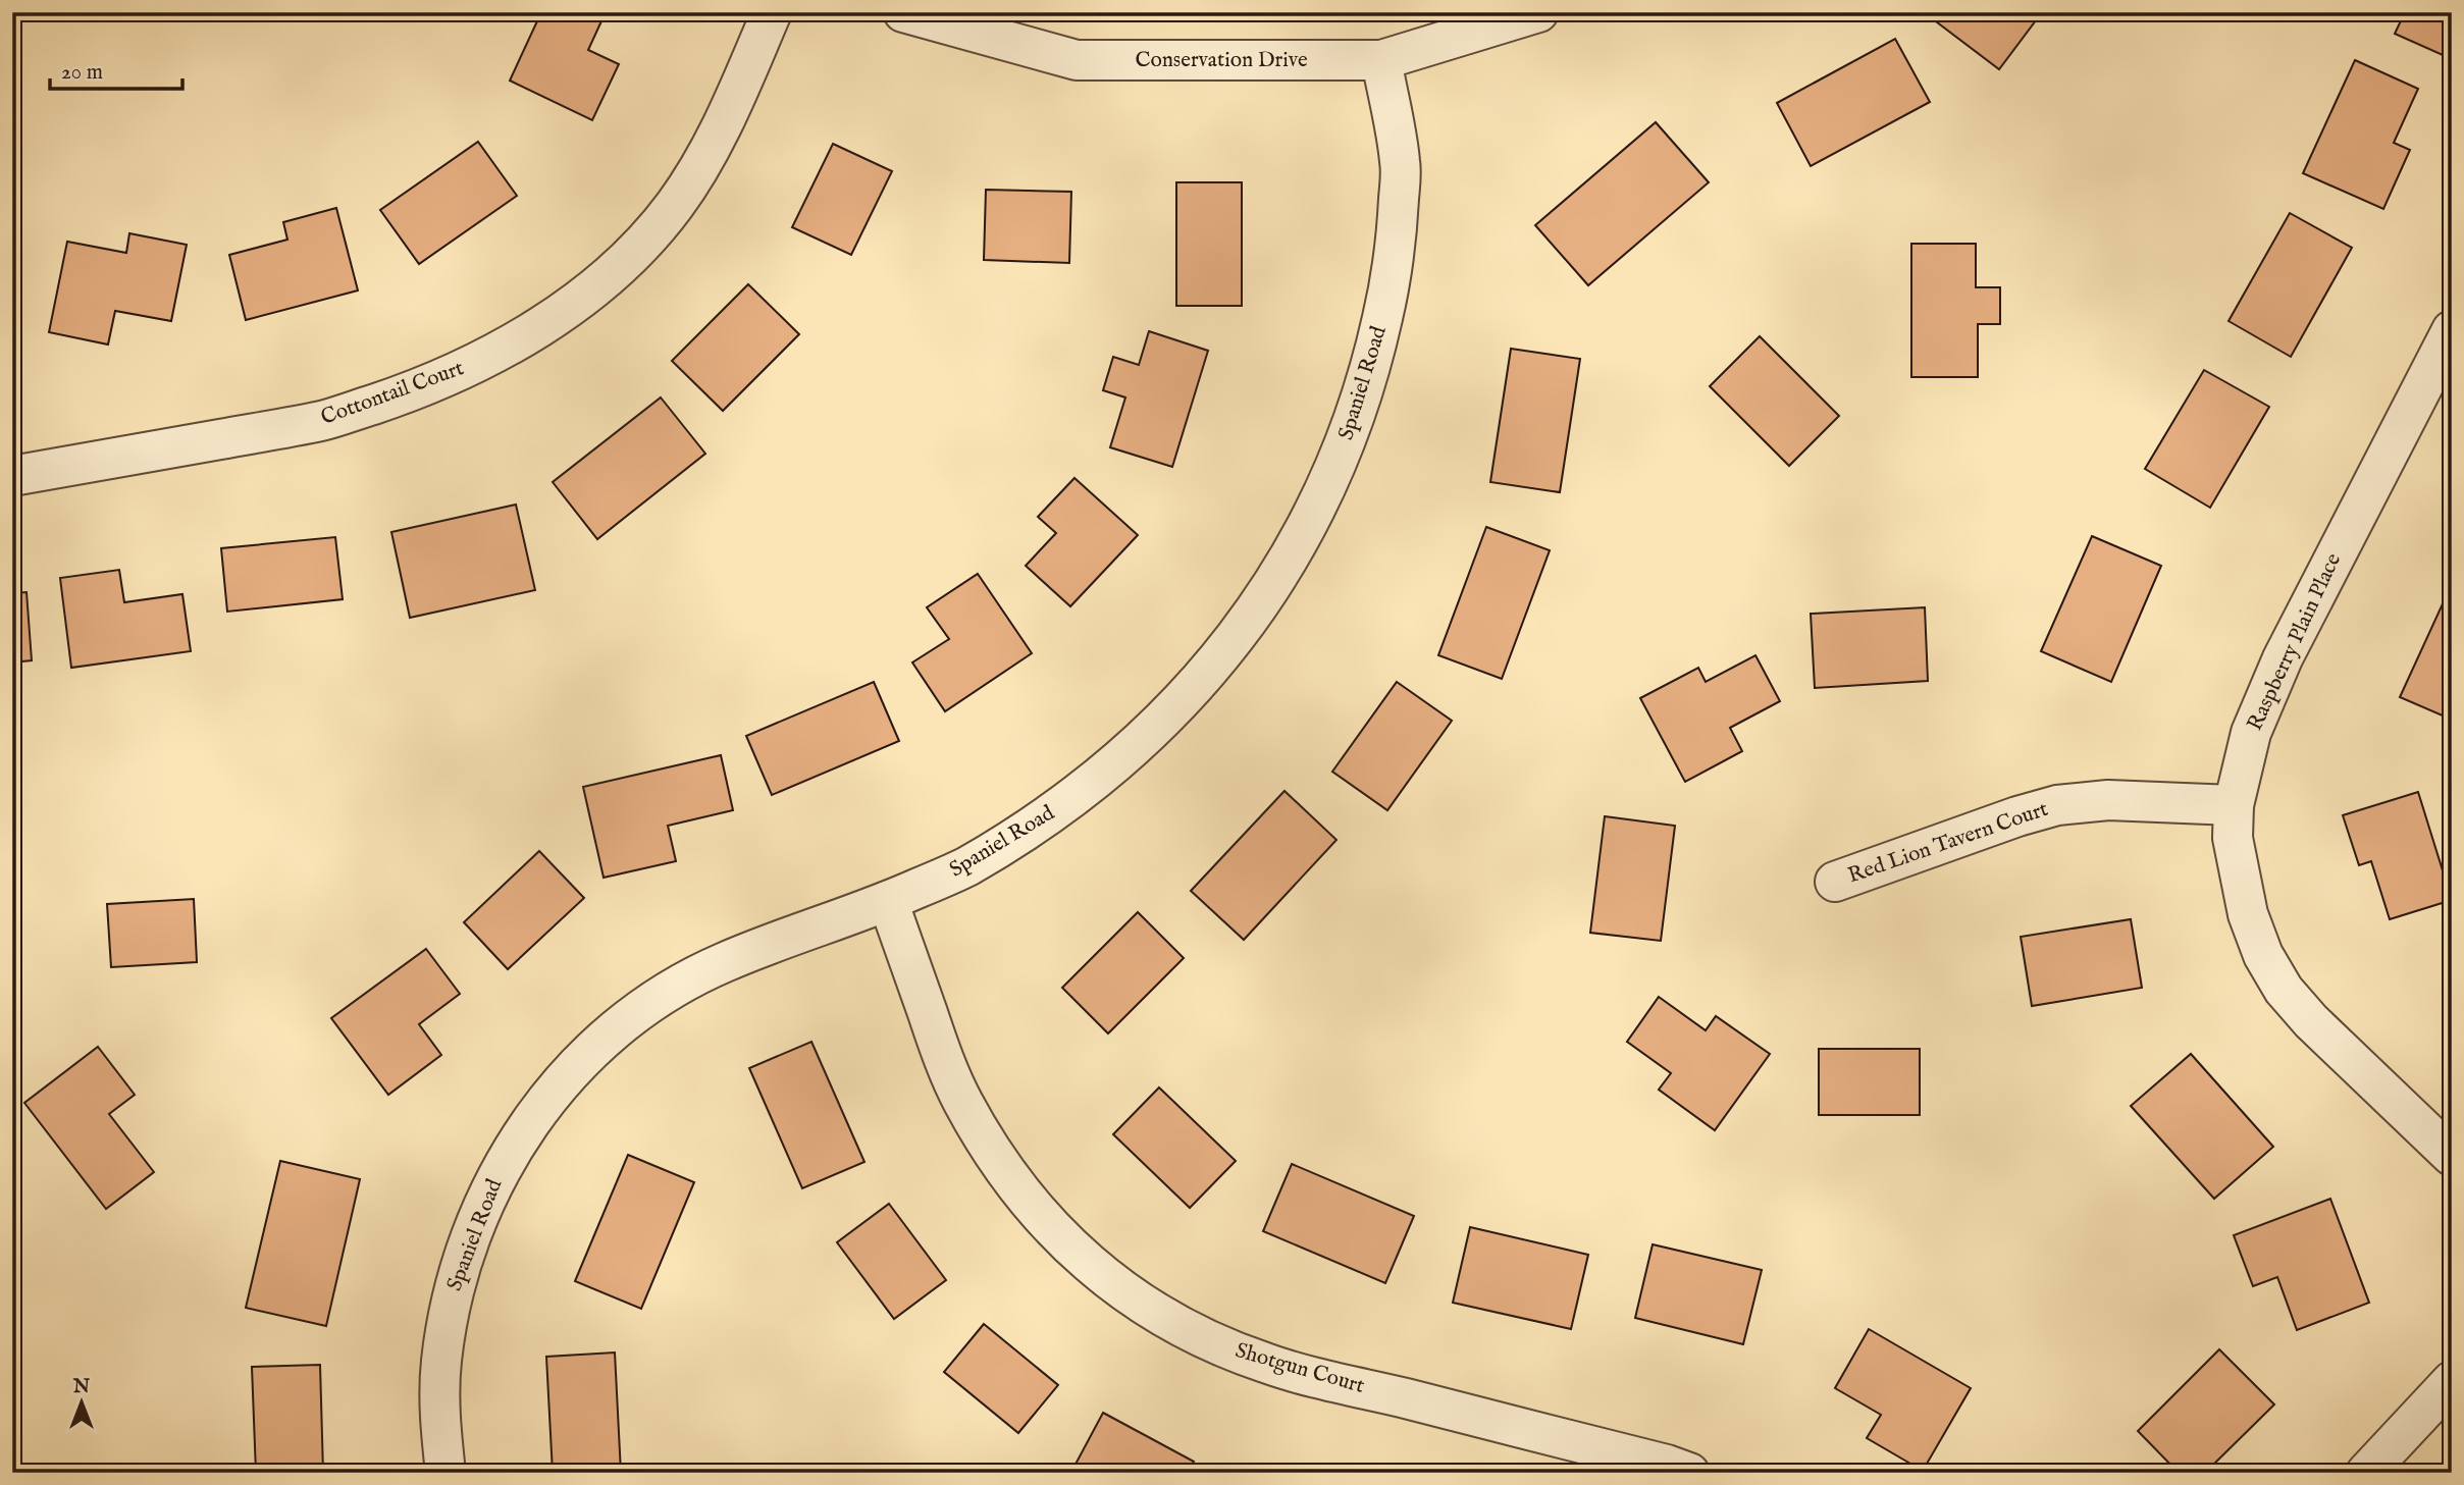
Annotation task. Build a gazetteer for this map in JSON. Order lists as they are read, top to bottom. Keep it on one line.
{"streets":{"street":["Conservation Drive","Spaniel Road","Cottontail Court","Raspberry Plain Place","Red Lion Tavern Court","Shotgun Court"]},"crossings":[["Conservation Drive","Spaniel Road"],["Spaniel Road","Shotgun Court"],["Raspberry Plain Place","Red Lion Tavern Court"]],"scale_bar":"20 m","north":"top"}
